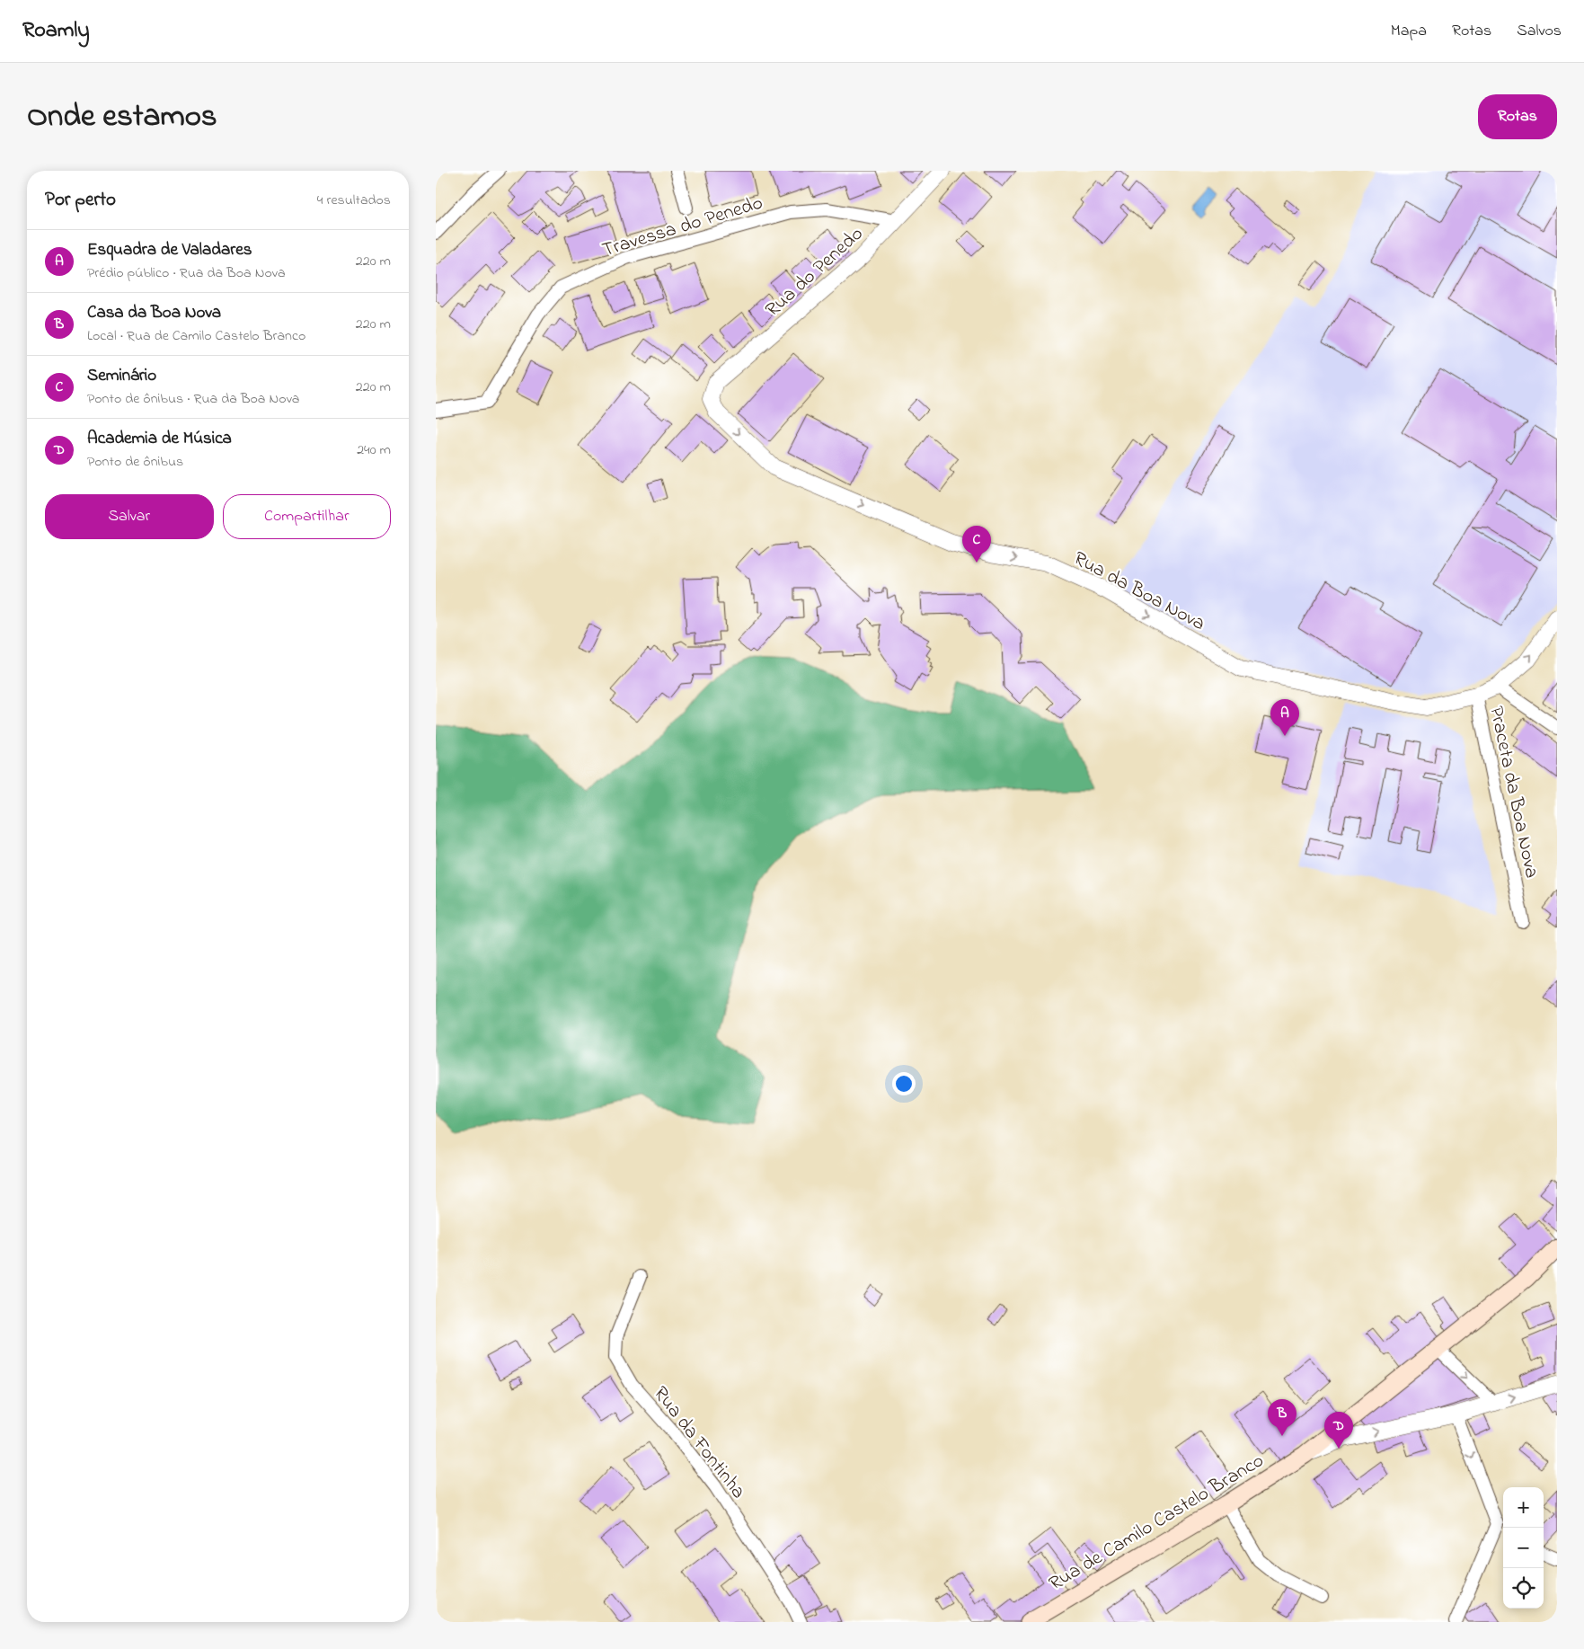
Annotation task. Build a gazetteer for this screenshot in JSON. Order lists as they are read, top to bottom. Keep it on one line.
{"streets":{"main road":["Rua de Camilo Castelo Branco"],"street":["Travessa do Penedo","Rua do Penedo","Rua da Boa Nova","Praceta da Boa Nova","Rua da Fontinha"]},"crossings":[["Travessa do Penedo","Rua do Penedo"],["Rua do Penedo","Rua da Boa Nova"],["Rua da Boa Nova","Praceta da Boa Nova"]],"one_way":["Rua da Boa Nova"],"page":{"header":"Roamly","nav":["Mapa","Rotas","Salvos"],"title":"Onde estamos","buttons":["Rotas",["Salvar","Compartilhar"]],"heading":["Por perto","4 resultados"],"list":[{"mark":"A","name":"Esquadra de Valadares","note":"Prédio público · Rua da Boa Nova","value":"220 m"},{"mark":"B","name":"Casa da Boa Nova","note":"Local · Rua de Camilo Castelo Branco","value":"220 m"},{"mark":"C","name":"Seminário","note":"Ponto de ônibus · Rua da Boa Nova","value":"220 m"},{"mark":"D","name":"Academia de Música","note":"Ponto de ônibus","value":"240 m"}],"pins":["C","A","B","D"],"map_buttons":["+","−"]}}
